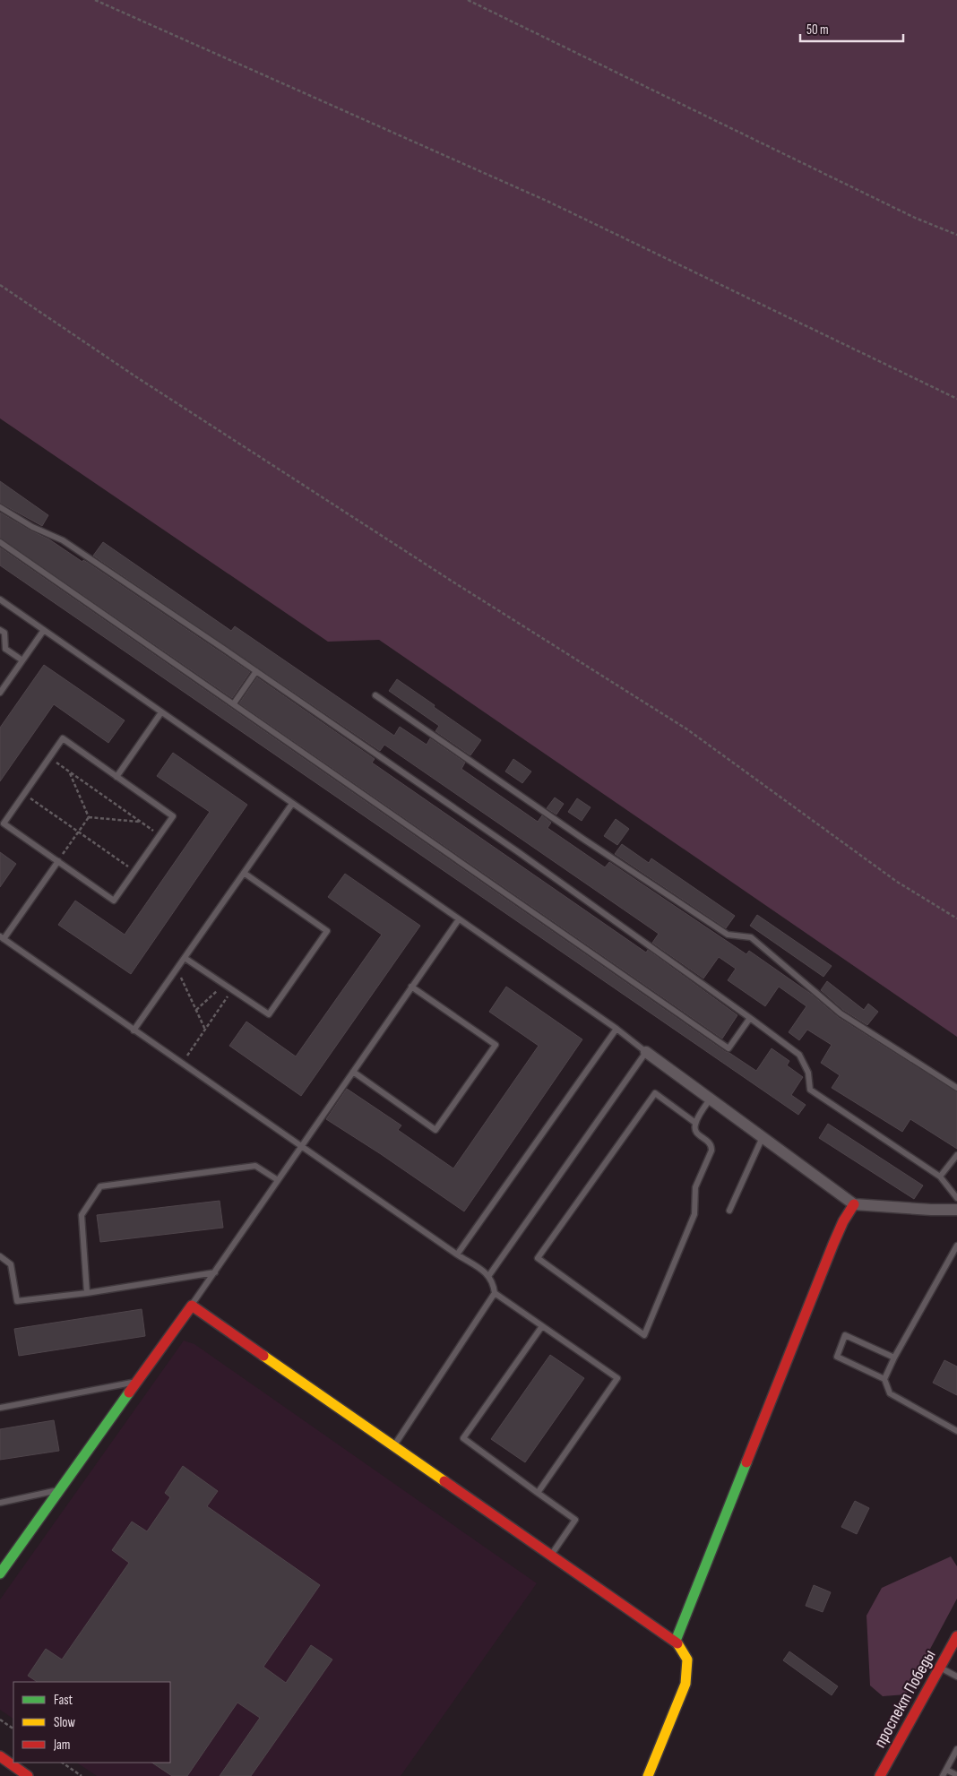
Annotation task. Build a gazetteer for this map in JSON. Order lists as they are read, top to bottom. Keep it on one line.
{"streets":{"street":["проспект Победы"]},"legend":["Fast","Slow","Jam"],"scale_bar":"50 m"}
